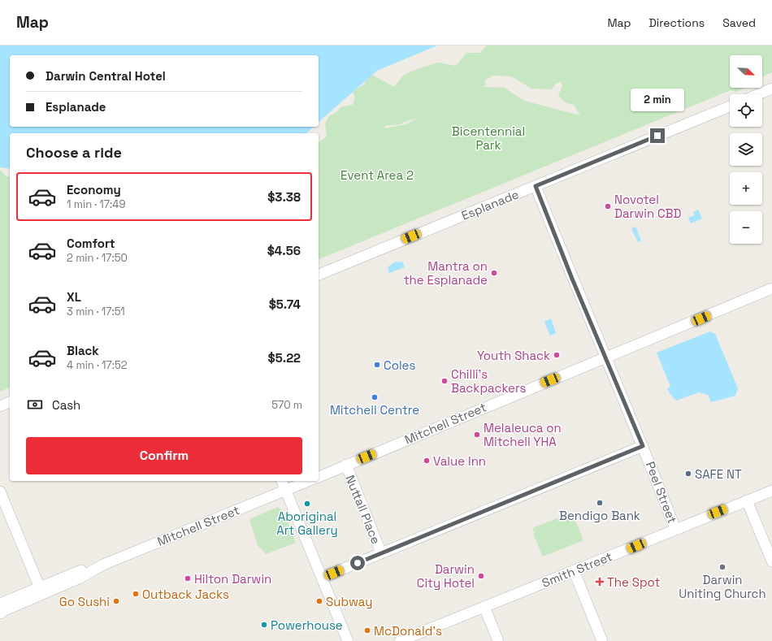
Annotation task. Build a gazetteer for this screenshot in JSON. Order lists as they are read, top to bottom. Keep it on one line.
{"streets":{"street":["Esplanade","Mitchell Street","Peel Street","Nuttall Place","Smith Street"]},"crossings":[["Esplanade","Peel Street"],["Mitchell Street","Peel Street"],["Mitchell Street","Nuttall Place"],["Peel Street","Smith Street"]],"parks":["Bicentennial Park","Event Area 2"],"places":{"other":["Novotel Darwin CBD","Mantra on the Esplanade","Youth Shack","Coles","Chilli's Backpackers","Mitchell Centre","Melaleuca on Mitchell YHA","Value Inn","SAFE NT","Bendigo Bank","Aboriginal Art Gallery","Darwin Uniting Church","Darwin City Hotel","Hilton Darwin","Outback Jacks","Go Sushi","Subway","Powerhouse","McDonald's"],"health":["The Spot"]},"north":"bottom right","page":{"header":"Map","nav":["Map","Directions","Saved"],"map_buttons":["+","−"],"banner":["Darwin Central Hotel","Esplanade"],"bubble":"2 min","heading":"Choose a ride","list":[{"name":"Economy","note":"1 min · 17:49","value":"$3.38"},{"name":"Comfort","note":"2 min · 17:50","value":"$4.56"},{"name":"XL","note":"3 min · 17:51","value":"$5.74"},{"name":"Black","note":"4 min · 17:52","value":"$5.22"}],"pay":["Cash","570 m"],"buttons":"Confirm"}}
